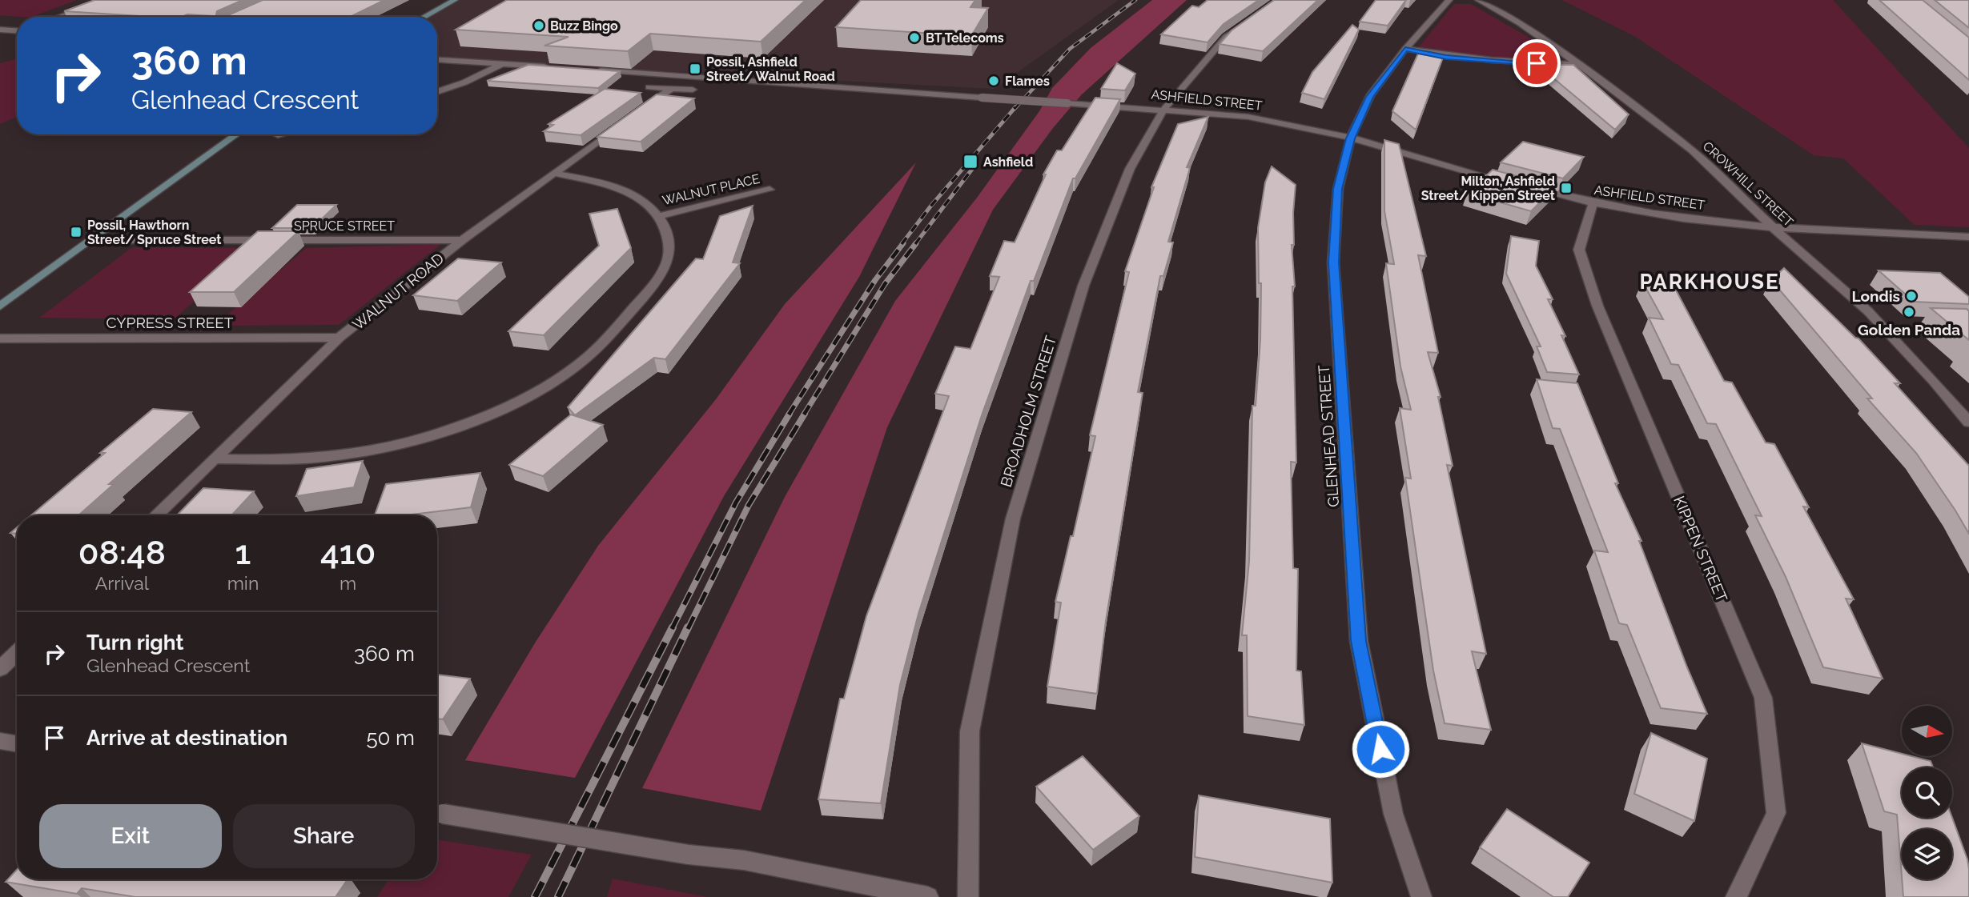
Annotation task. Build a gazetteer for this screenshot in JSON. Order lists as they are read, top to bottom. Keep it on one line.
{"streets":{"street":["ASHFIELD STREET","CROWHILL STREET","WALNUT PLACE","SPRUCE STREET","WALNUT ROAD","CYPRESS STREET","BROADHOLM STREET","GLENHEAD STREET","KIPPEN STREET"]},"crossings":[["ASHFIELD STREET","CROWHILL STREET"],["ASHFIELD STREET","BROADHOLM STREET"],["ASHFIELD STREET","GLENHEAD STREET"],["ASHFIELD STREET","KIPPEN STREET"],["SPRUCE STREET","WALNUT ROAD"],["WALNUT ROAD","CYPRESS STREET"]],"districts":["PARKHOUSE"],"places":{"other":["Buzz Bingo","BT Telecoms","Flames","Londis","Golden Panda"],"transit":["Possil, Ashfield Street/ Walnut Road","Ashfield","Milton, Ashfield Street/ Kippen Street","Possil, Hawthorn Street/ Spruce Street"]},"north":"right","page":{"turn":["360 m","Glenhead Crescent"],"eta":["08:48","Arrival","1","min","410","m"],"list":[{"name":"Turn right","note":"Glenhead Crescent","value":"360 m"},{"name":"Arrive at destination","value":"50 m"}],"buttons":["Exit","Share"]}}
